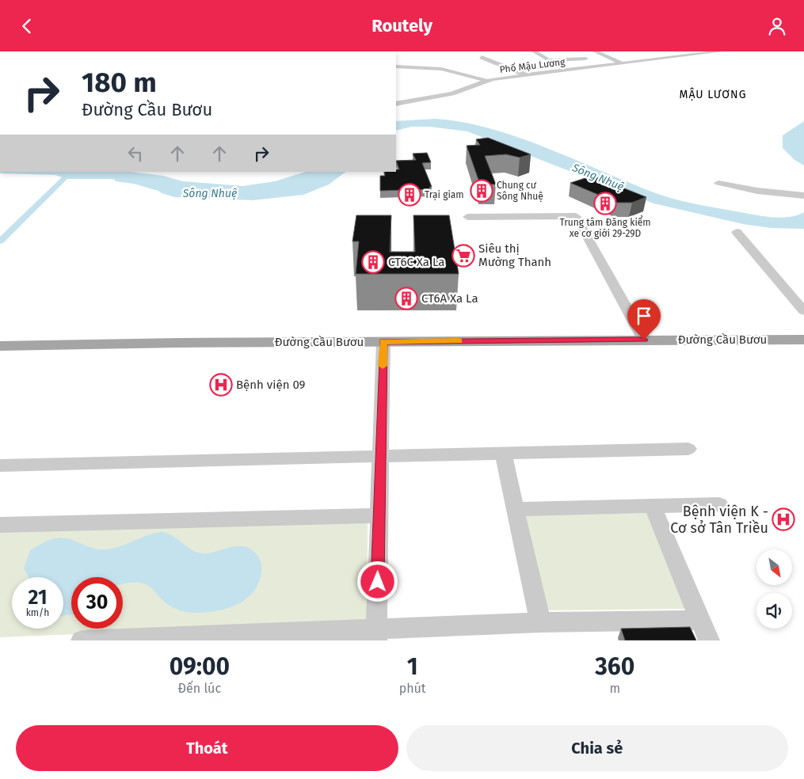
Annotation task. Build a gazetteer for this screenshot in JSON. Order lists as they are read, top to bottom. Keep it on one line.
{"streets":{"main road":["Đường Cầu Bươu"],"street":["Phố Mậu Lương"]},"districts":["MẬU LƯƠNG"],"water":["Sông Nhuệ"],"places":{"building":["Chung cư Sông Nhuệ","Trại giam","Trung tâm Đăng kiểm xe cơ giới 29-29D","CT6C Xa La","CT6A Xa La"],"supermarket":["Siêu thị Mường Thanh"],"hospital":["Bệnh viện 09","Bệnh viện K - Cơ sở Tân Triều"]},"north":"bottom right","page":{"header":"Routely","turn":["180 m","Đường Cầu Bươu"],"speed":"21 km/h","limit":"30","eta":["09:00","Đến lúc","1","phút","360","m"],"buttons":["Thoát","Chia sẻ"]}}
